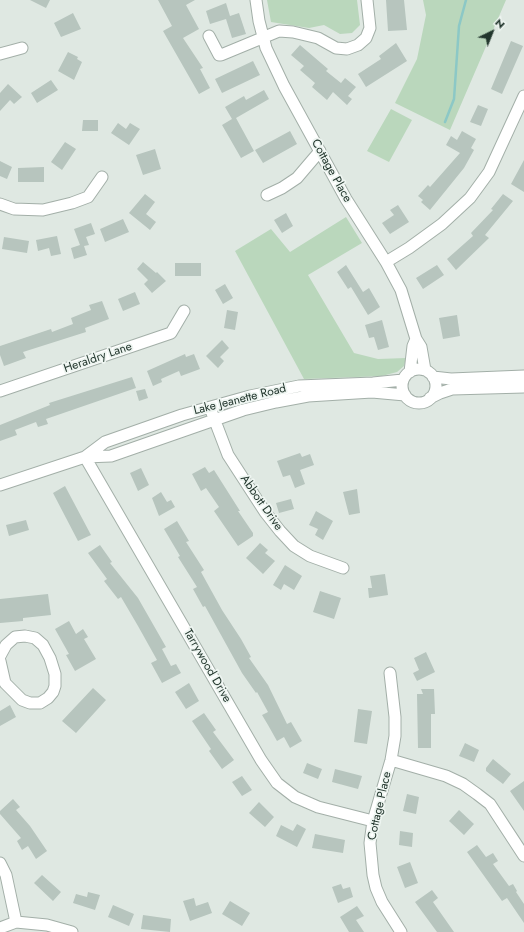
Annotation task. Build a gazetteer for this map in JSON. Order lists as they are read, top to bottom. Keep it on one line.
{"streets":{"street":["Cottage Place","Heraldry Lane","Lake Jeanette Road","Abbott Drive","Tarrywood Drive"]},"crossings":[["Cottage Place","Lake Jeanette Road"],["Cottage Place","Tarrywood Drive"],["Lake Jeanette Road","Abbott Drive"],["Lake Jeanette Road","Tarrywood Drive"]],"north":"top right"}
